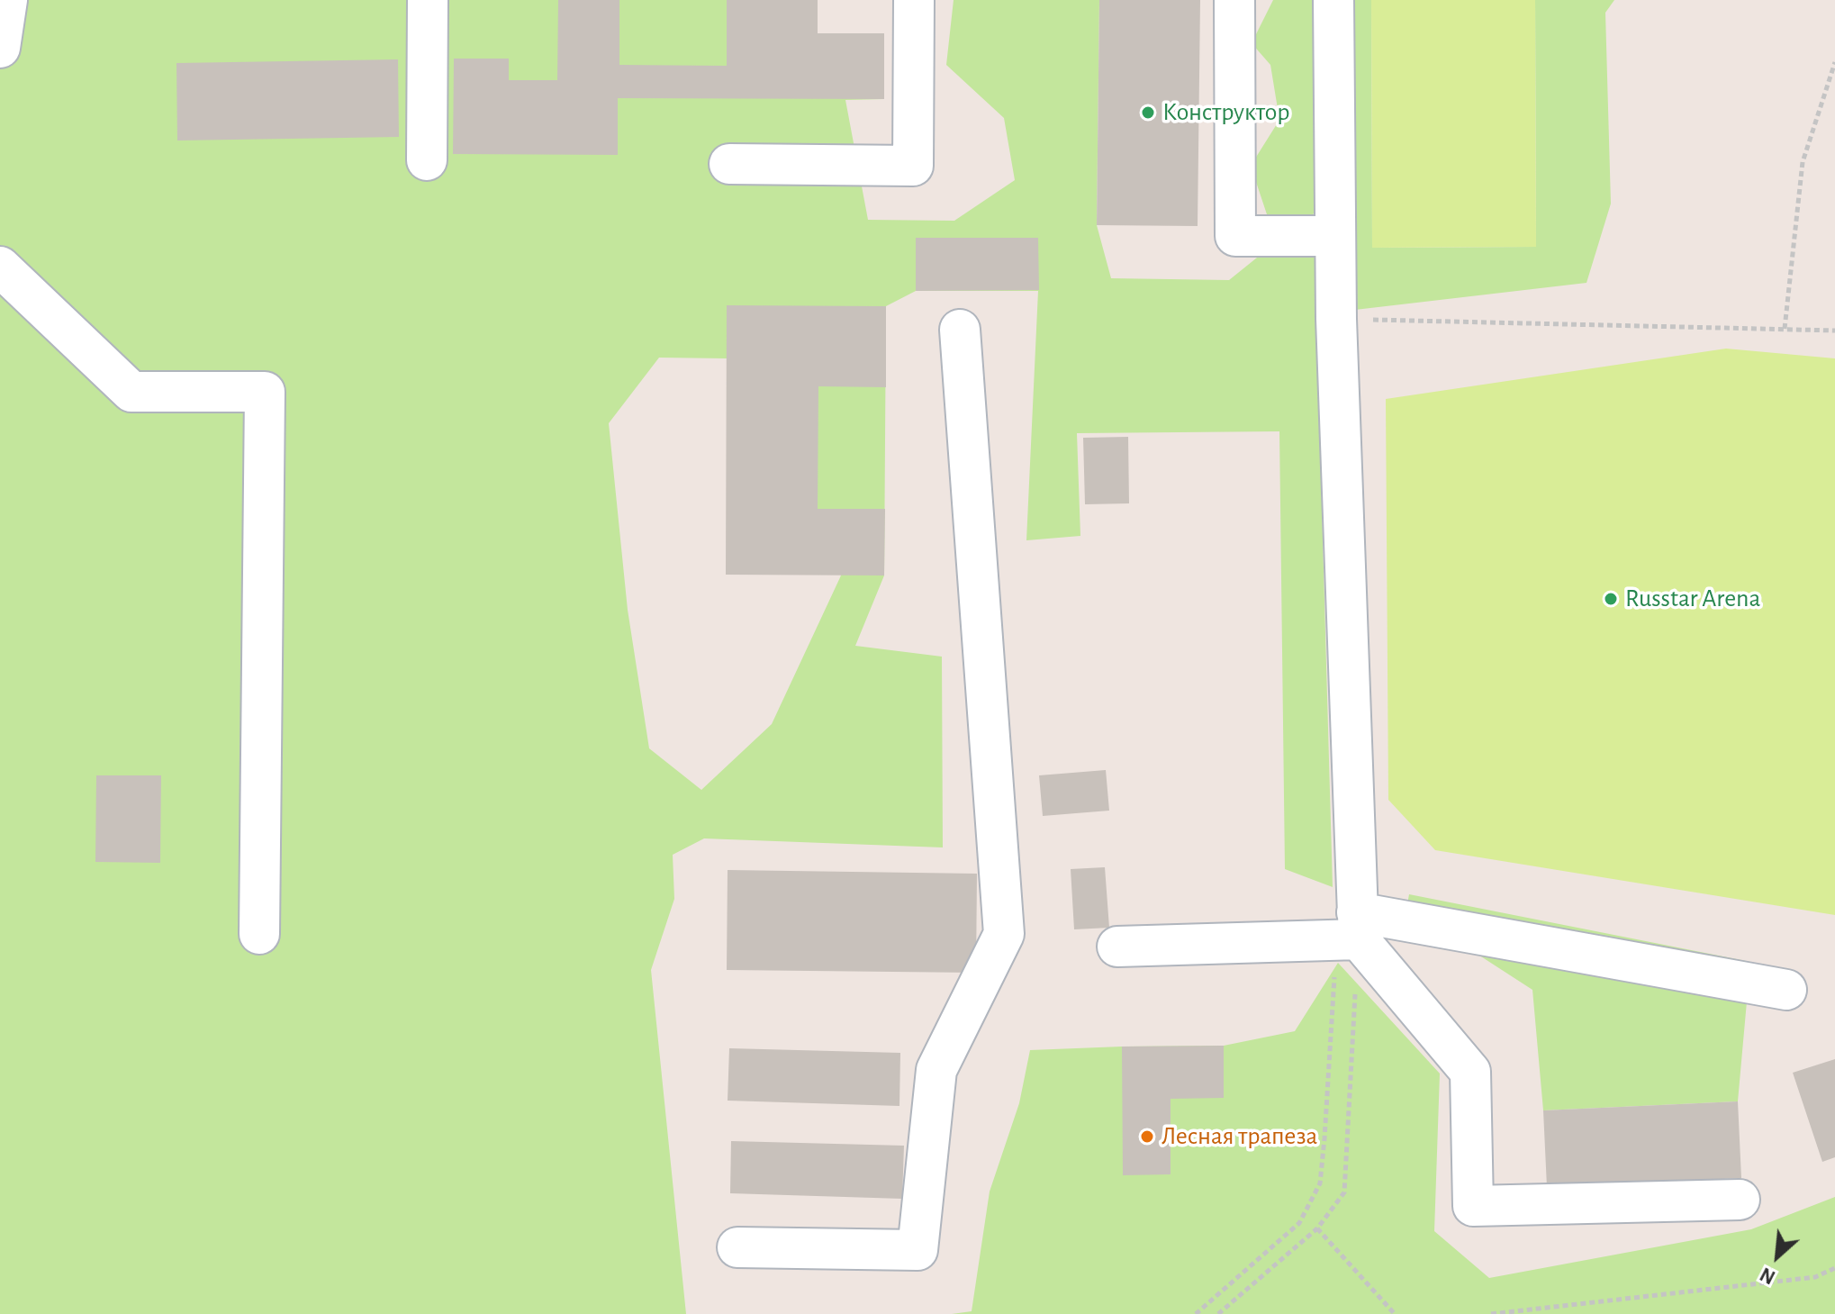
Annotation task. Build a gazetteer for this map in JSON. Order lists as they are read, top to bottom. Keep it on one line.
{"places":["Конструктор","Russtar Arena","Лесная трапеза"],"north":"bottom left"}
